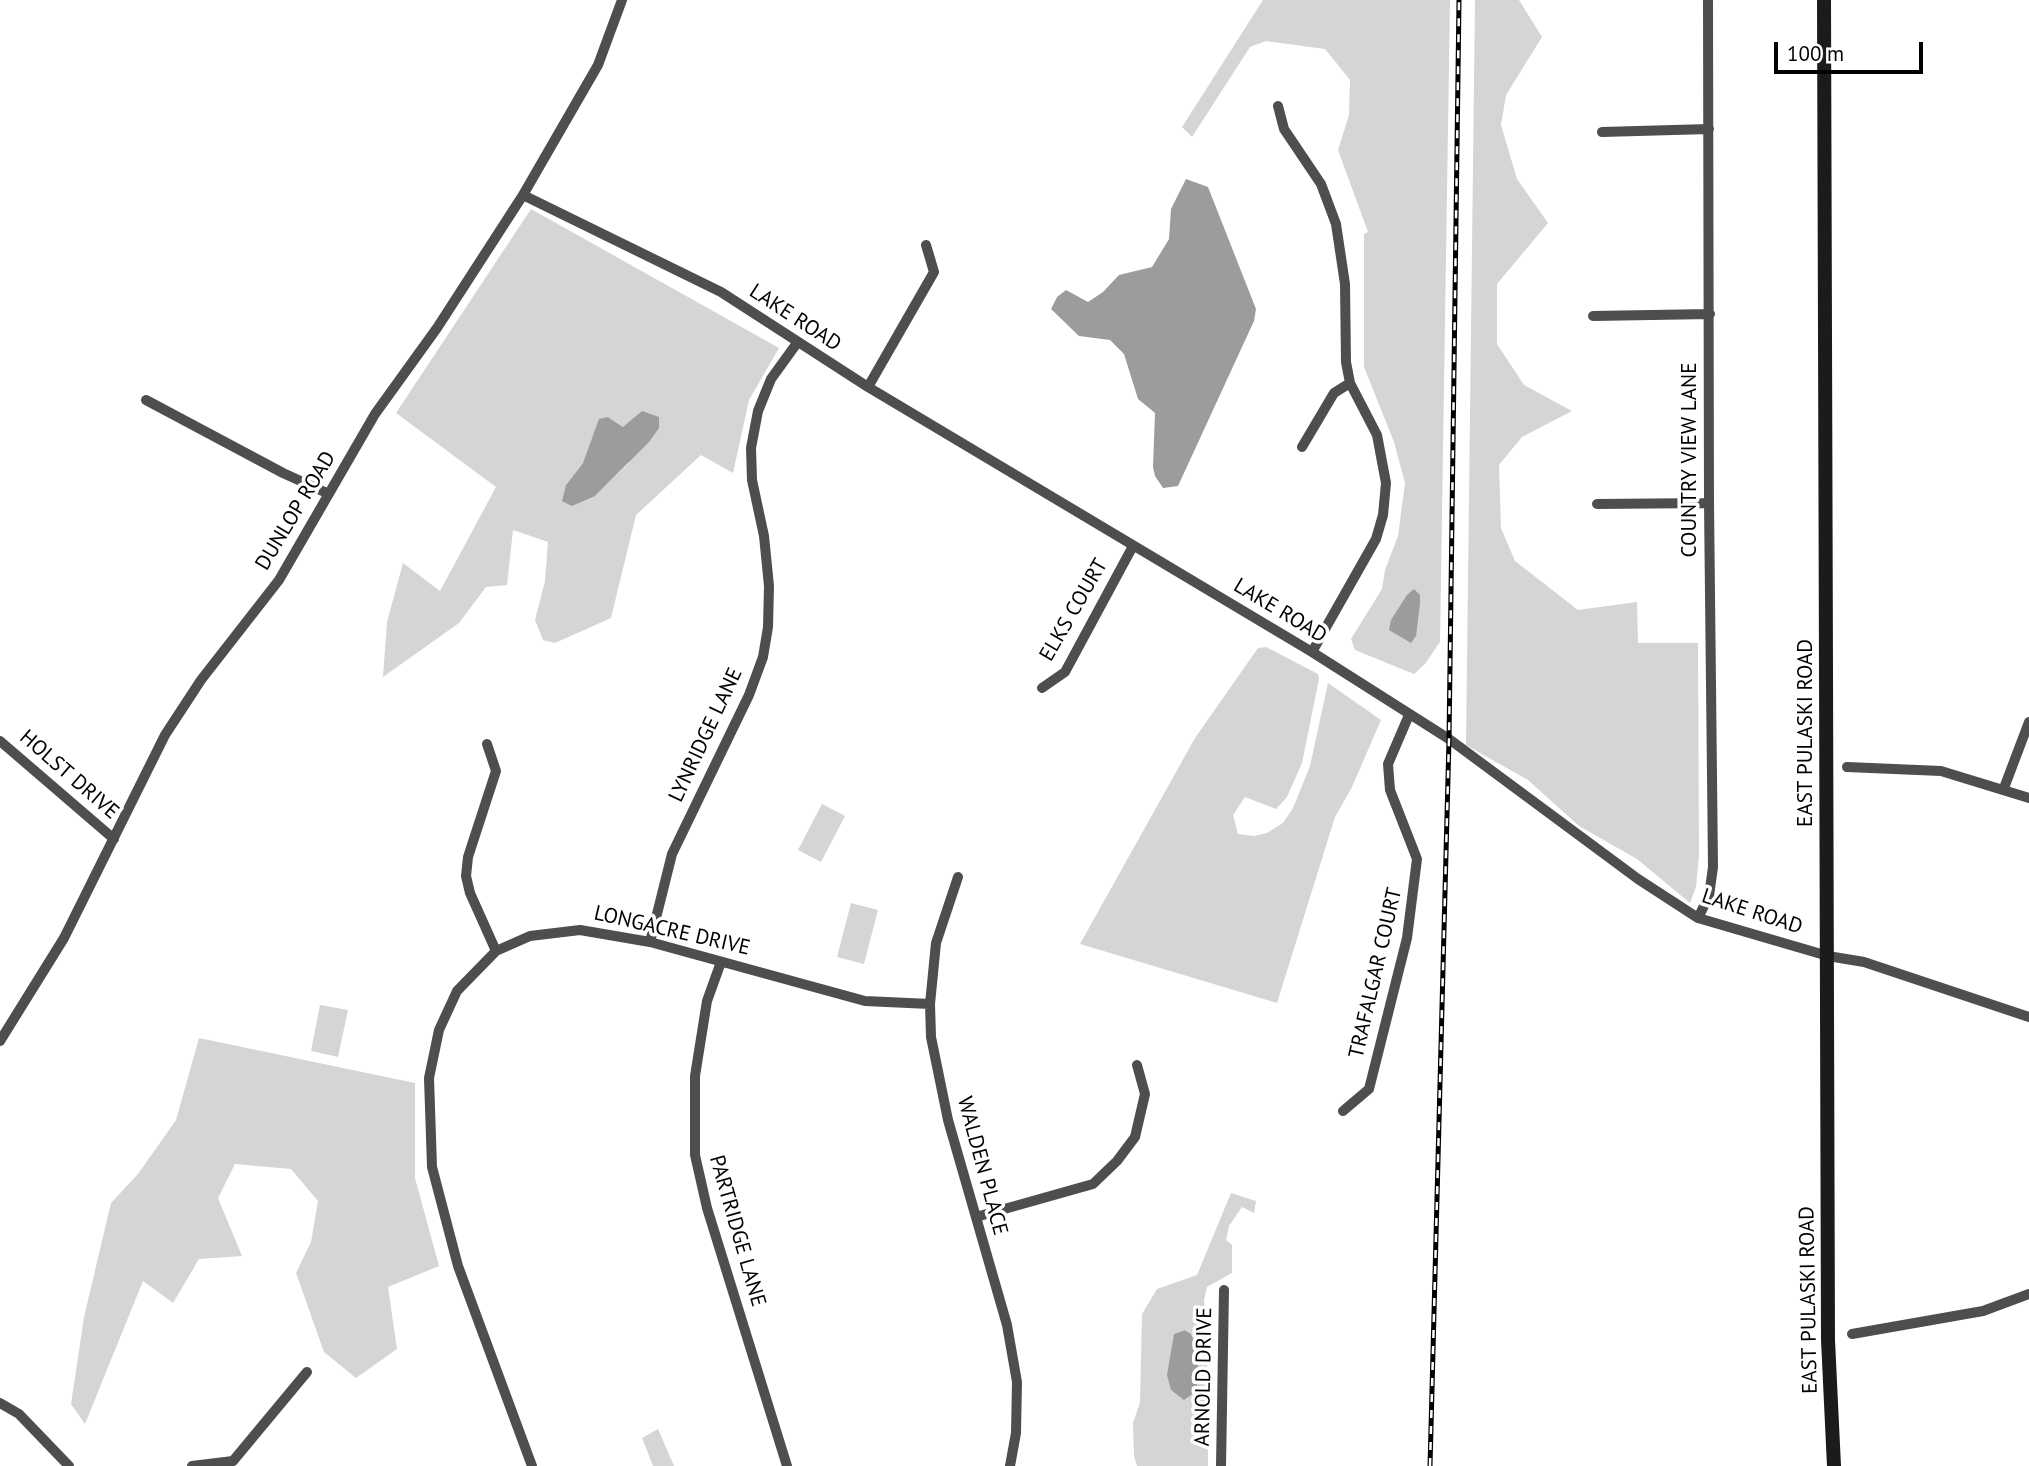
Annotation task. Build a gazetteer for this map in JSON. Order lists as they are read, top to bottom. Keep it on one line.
{"streets":{"main road":["EAST PULASKI ROAD"],"street":["LAKE ROAD","COUNTRY VIEW LANE","DUNLOP ROAD","ELKS COURT","LYNRIDGE LANE","HOLST DRIVE","LONGACRE DRIVE","TRAFALGAR COURT","WALDEN PLACE","PARTRIDGE LANE","ARNOLD DRIVE"]},"crossings":[["LAKE ROAD","COUNTRY VIEW LANE"],["LAKE ROAD","DUNLOP ROAD"],["LAKE ROAD","ELKS COURT"],["LAKE ROAD","EAST PULASKI ROAD"],["LAKE ROAD","LYNRIDGE LANE"],["LAKE ROAD","TRAFALGAR COURT"],["DUNLOP ROAD","HOLST DRIVE"],["LYNRIDGE LANE","LONGACRE DRIVE"],["LONGACRE DRIVE","WALDEN PLACE"],["LONGACRE DRIVE","PARTRIDGE LANE"]],"scale_bar":"100 m"}
